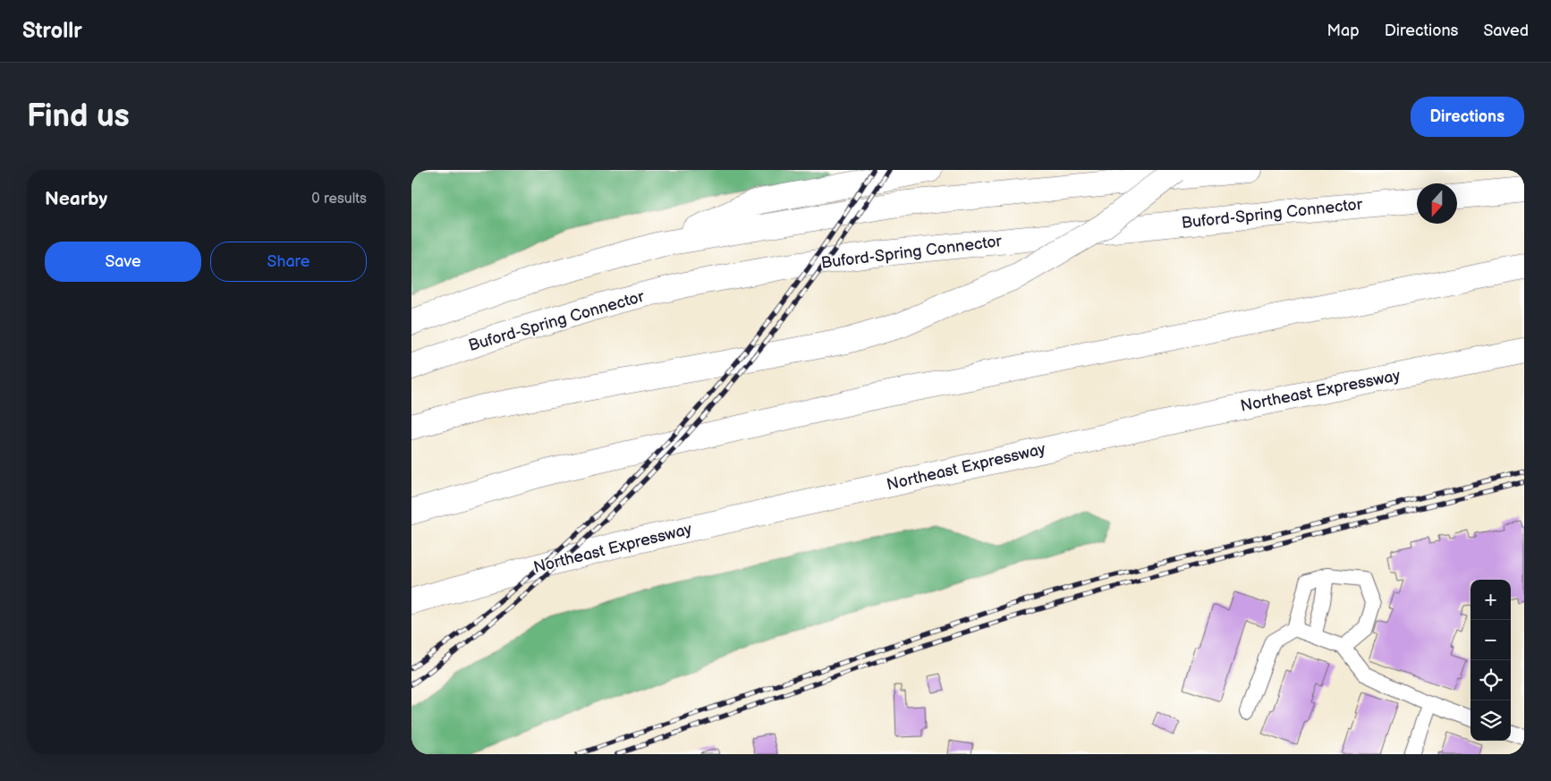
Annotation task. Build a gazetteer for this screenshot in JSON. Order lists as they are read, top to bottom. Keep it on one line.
{"streets":{"highway":["Buford-Spring Connector","Northeast Expressway"]},"north":"bottom","page":{"header":"Strollr","nav":["Map","Directions","Saved"],"buttons":["Directions",["Save","Share"]],"title":"Find us","heading":["Nearby","0 results"],"map_buttons":["+","−"]}}
